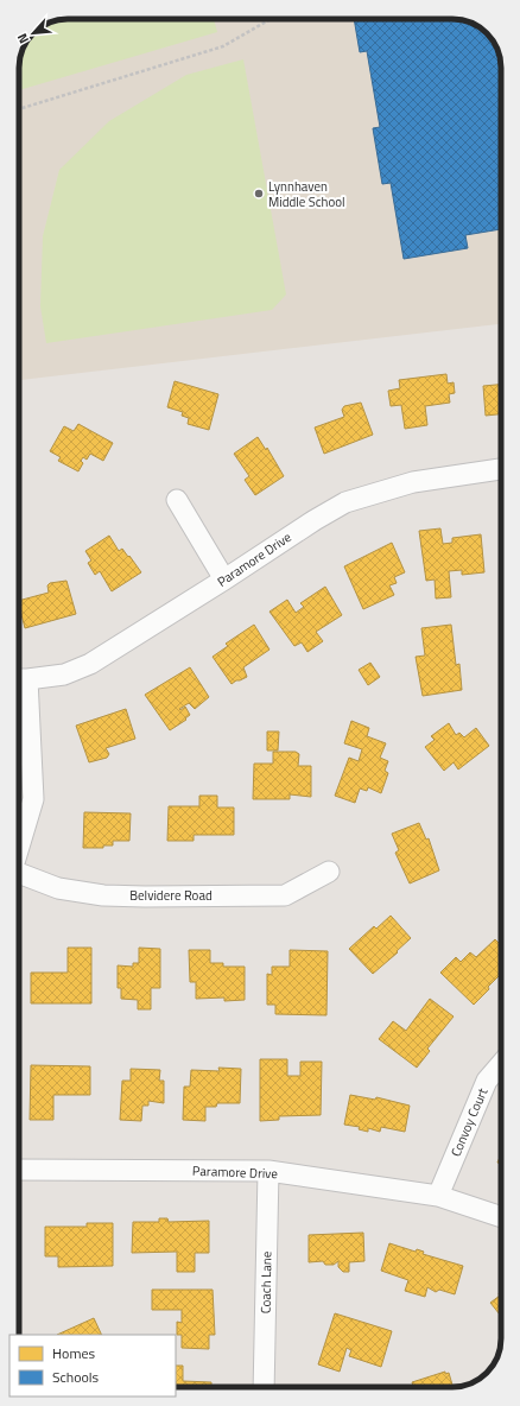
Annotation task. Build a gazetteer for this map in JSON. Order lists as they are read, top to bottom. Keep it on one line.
{"streets":{"street":["Paramore Drive","Belvidere Road","Convoy Court","Coach Lane"]},"crossings":[["Paramore Drive","Convoy Court"],["Paramore Drive","Coach Lane"]],"places":["Lynnhaven Middle School"],"legend":["Homes","Schools"],"north":"bottom left"}
